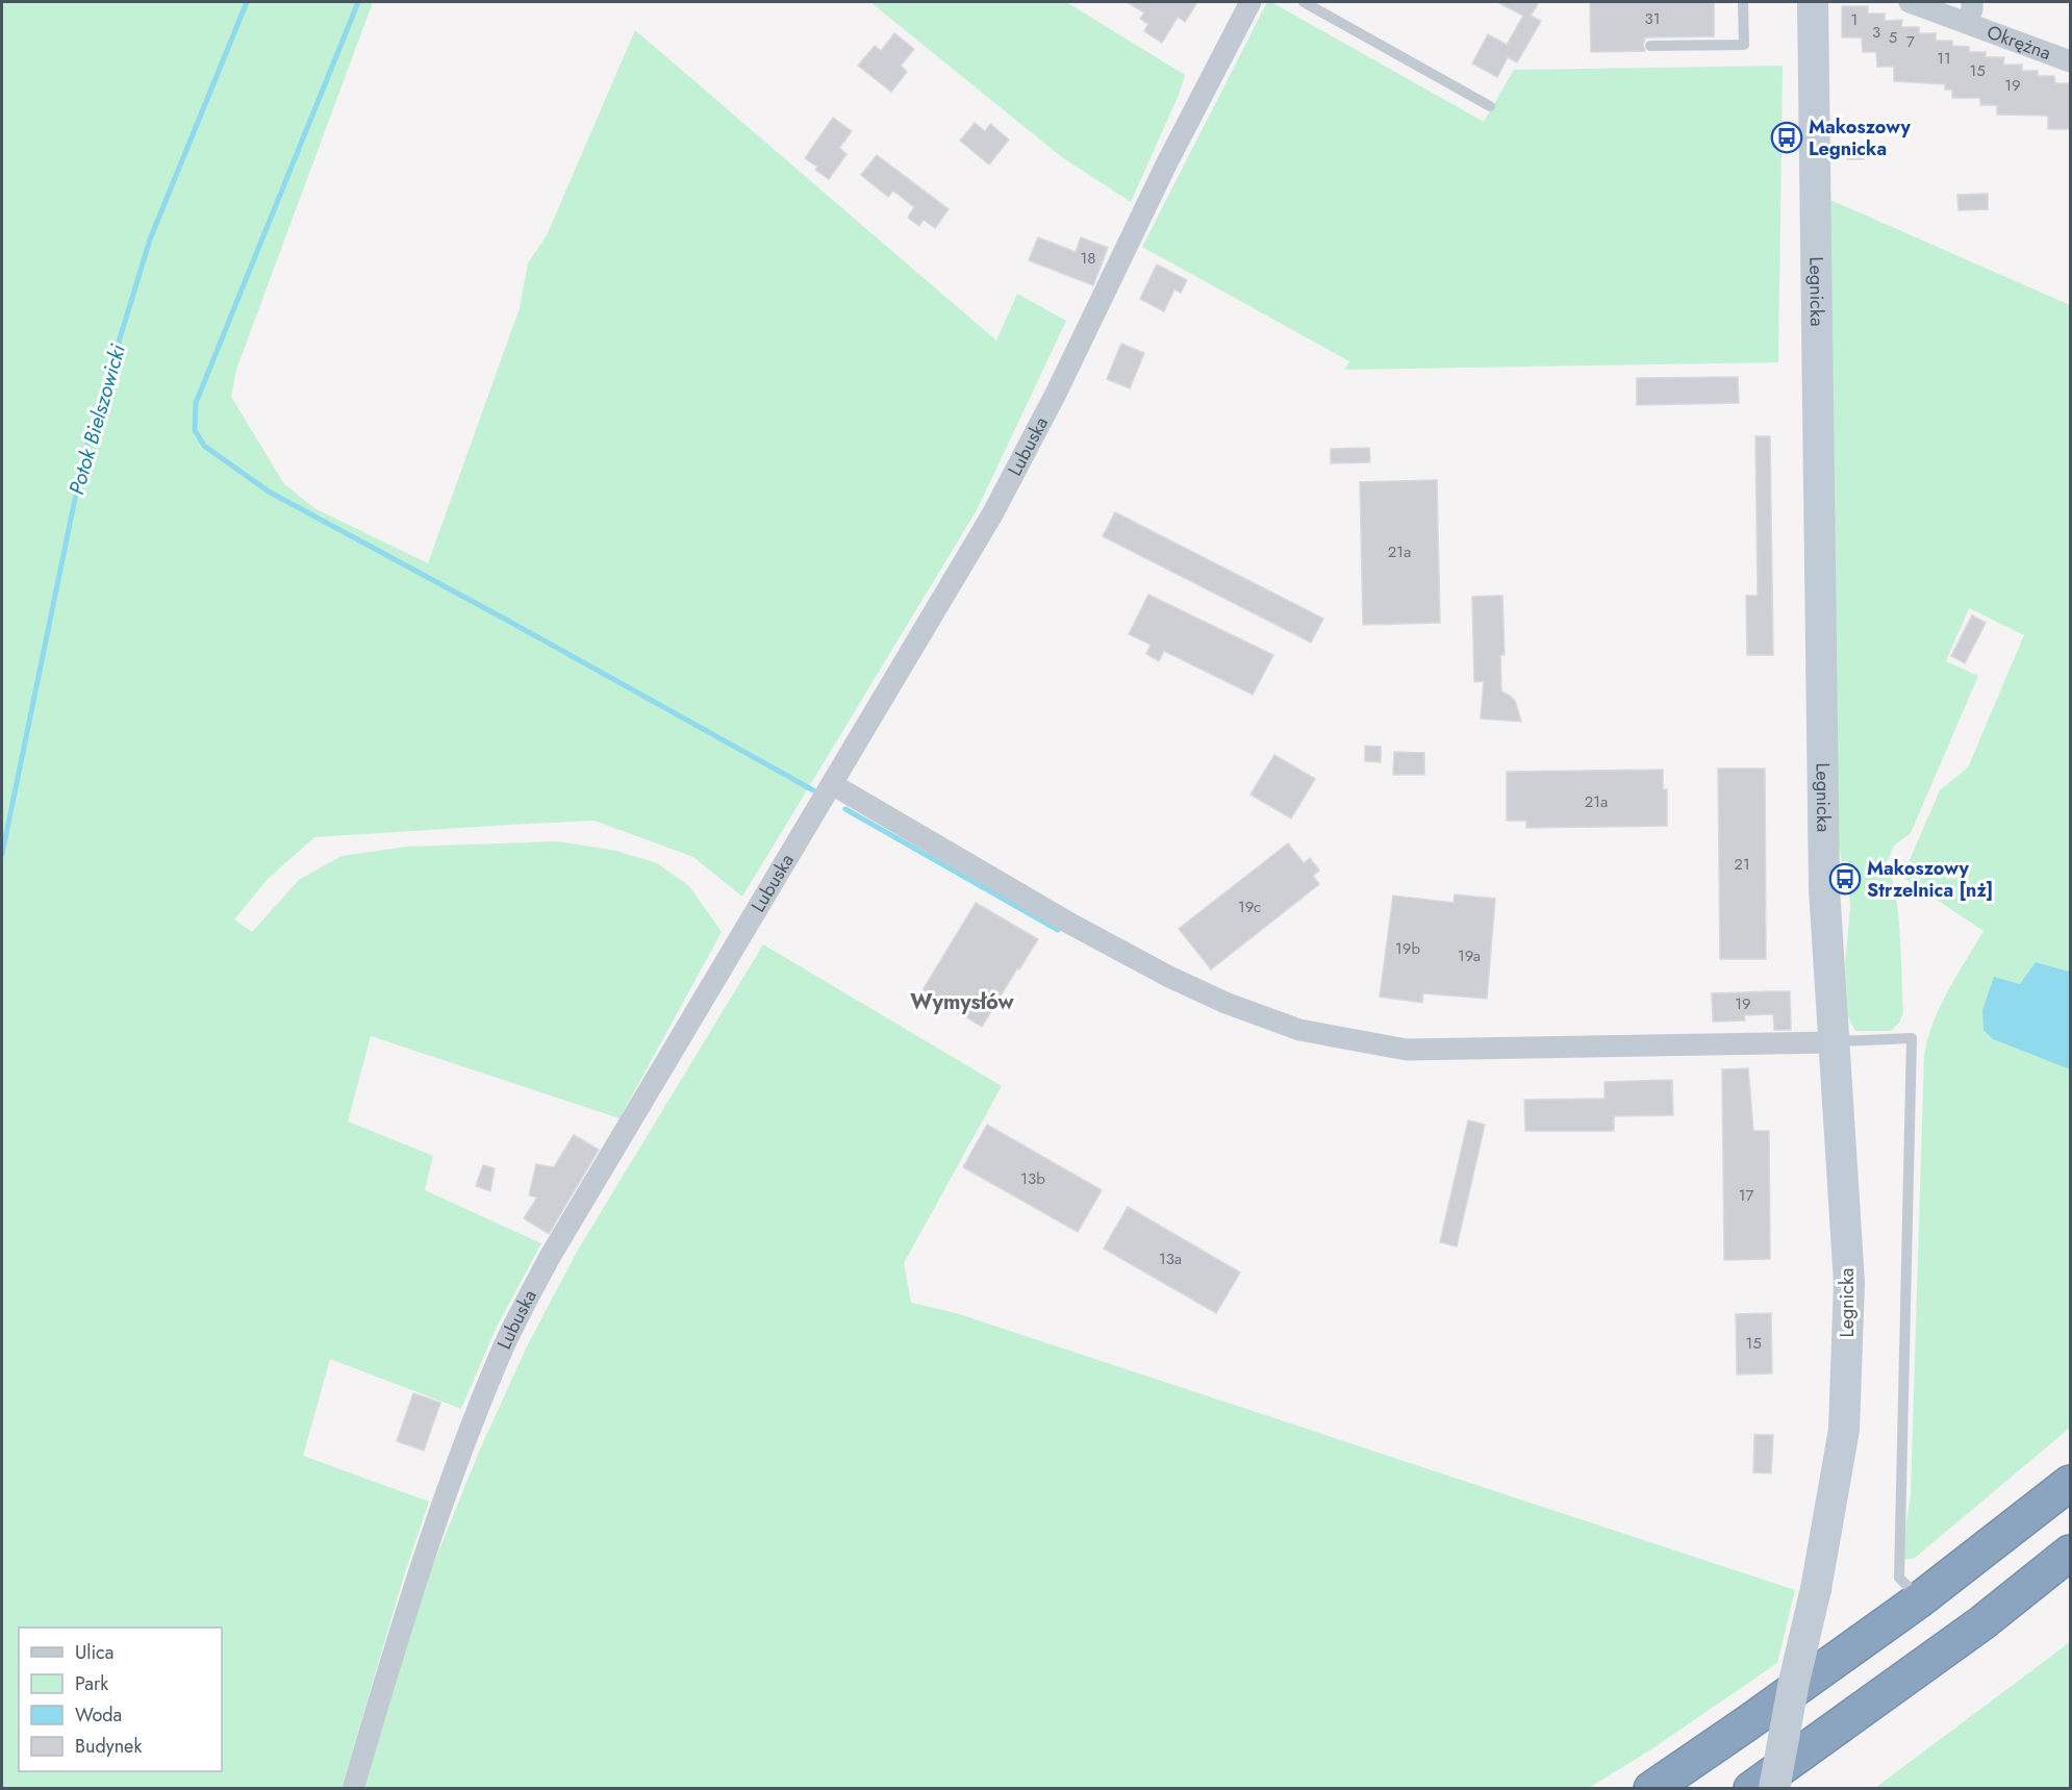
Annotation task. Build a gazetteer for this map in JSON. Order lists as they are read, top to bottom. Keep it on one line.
{"streets":{"main road":["Legnicka"],"street":["Okrężna","Lubuska"]},"districts":["Wymysłów"],"water":["Potok Bielszowicki"],"places":{"bus stop":["Makoszowy Legnicka","Makoszowy Strzelnica [nż]"]},"house_numbers":["31","1","3","5","7","11","15","19","18","21a","21a","21","19c","19b","19a","19","13b","17","13a","15"],"legend":["Ulica","Park","Woda","Budynek"]}
